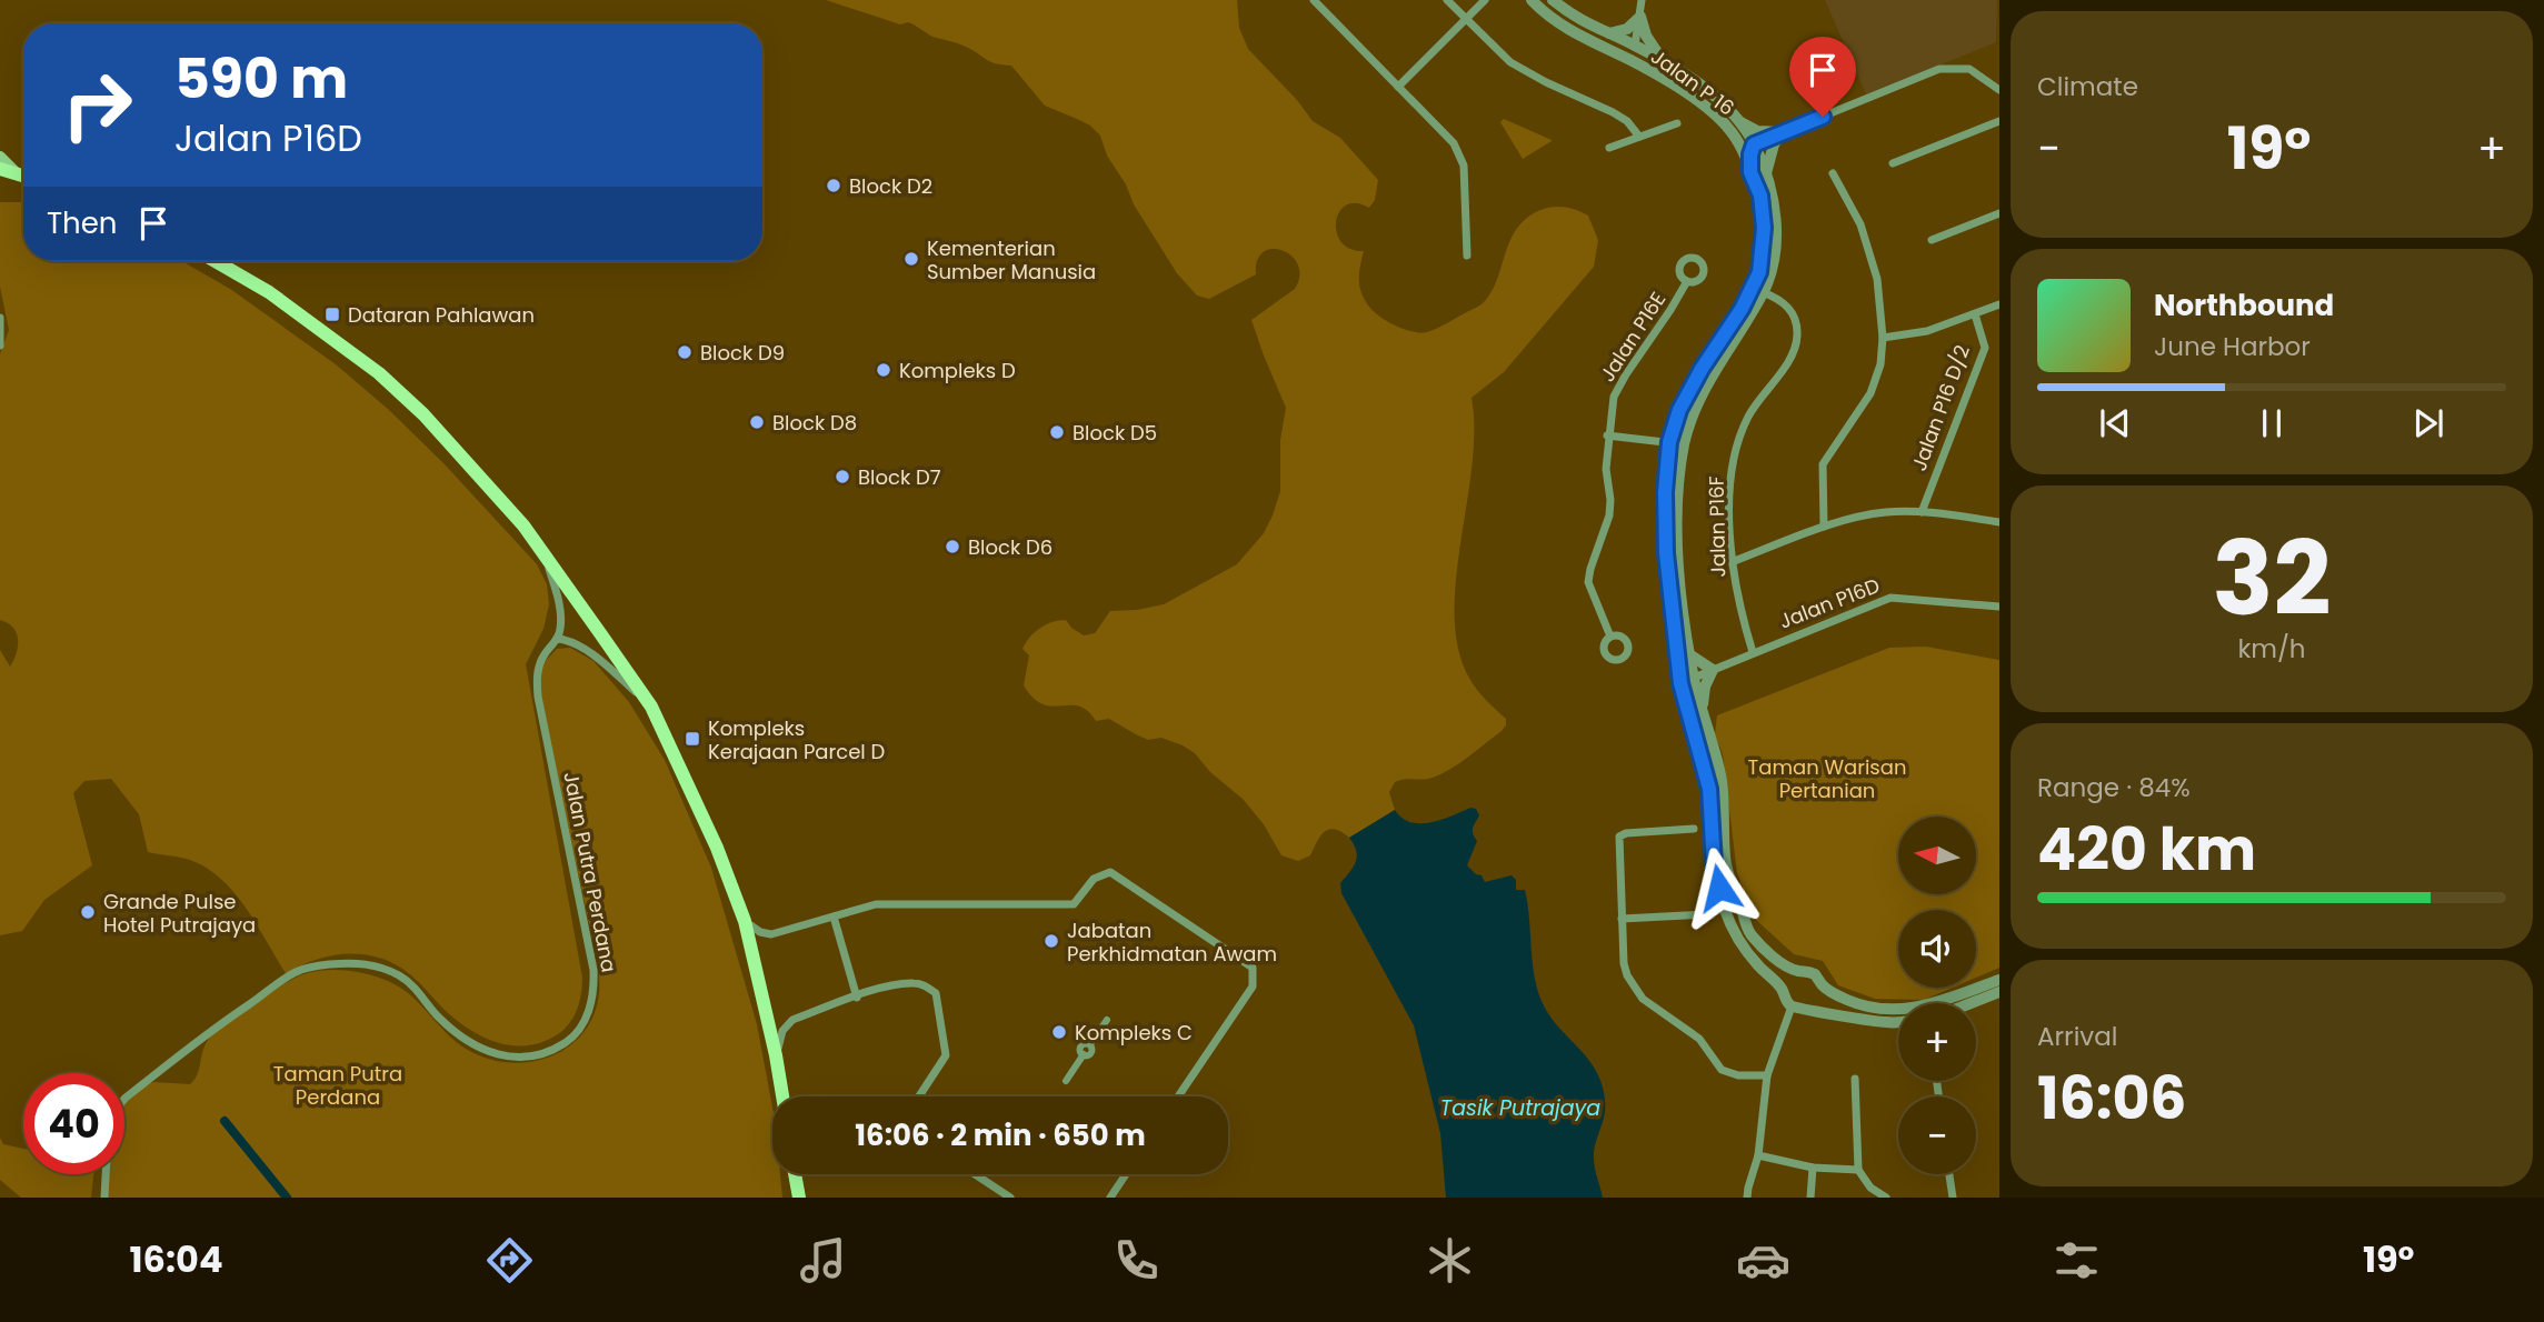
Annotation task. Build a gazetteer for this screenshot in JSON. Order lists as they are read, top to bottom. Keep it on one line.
{"streets":{"street":["Jalan P 16","Jalan P16E","Jalan P16 D/2","Jalan P16F","Jalan P16D","Jalan Putra Perdana"]},"crossings":[["Jalan P 16","Jalan P16F"],["Jalan P 16","Jalan P16D"],["Jalan P16F","Jalan P16D"]],"water":["Tasik Putrajaya"],"parks":["Taman Warisan Pertanian","Taman Putra Perdana"],"places":{"other":["Block D2","Kementerian Sumber Manusia","Block D9","Kompleks D","Block D8","Block D5","Block D7","Block D6","Grande Pulse Hotel Putrajaya","Jabatan Perkhidmatan Awam","Kompleks C"],"transit":["Dataran Pahlawan","Kompleks Kerajaan Parcel D"]},"north":"left","page":{"tile":["Climate",["32","km/h"],["Range · 84%","420 km"],["Arrival","16:06"]],"turn":["590 m","Jalan P16D"],"heat":["−","19°","+"],"then":"Then","song":["Northbound","June Harbor"],"map_buttons":["+","−"],"limit":"40","trip":"16:06 · 2 min · 650 m","tabs":["16:04","19°"]}}
